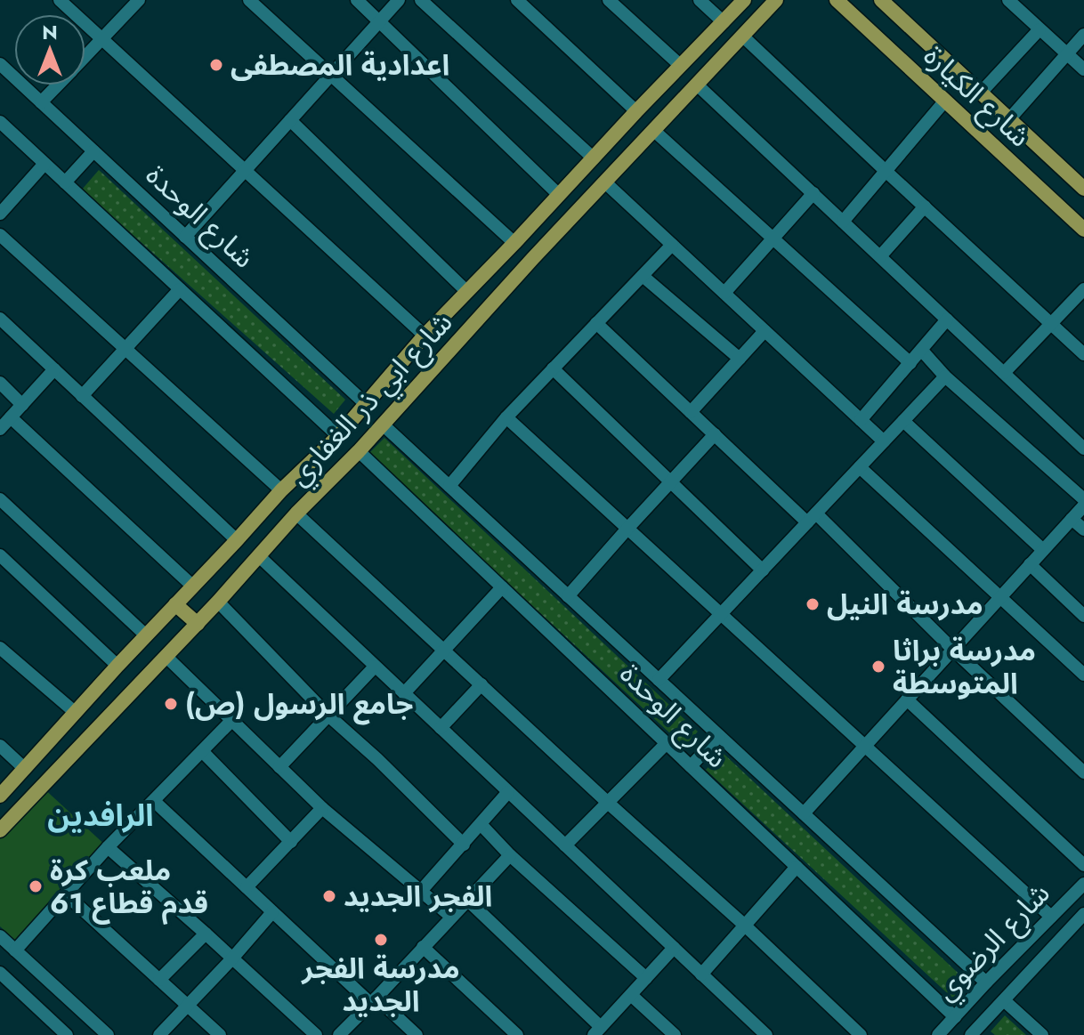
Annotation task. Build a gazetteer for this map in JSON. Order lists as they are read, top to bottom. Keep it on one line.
{"streets":{"main road":["شارع الكيارة","شارع ابي ذر الغفاري"],"street":["شارع الوحدة","شارع الرضوي"]},"crossings":[["شارع الوحدة","شارع ابي ذر الغفاري"],["شارع الوحدة","شارع الرضوي"]],"districts":["الرافدين"],"places":["اعدادية المصطفى","مدرسة النيل","مدرسة براثا المتوسطة","جامع الرسول (ص)","ملعب كرة قدم قطاع 61","الفجر الجديد","مدرسة الفجر الجديد"],"north":"top"}
